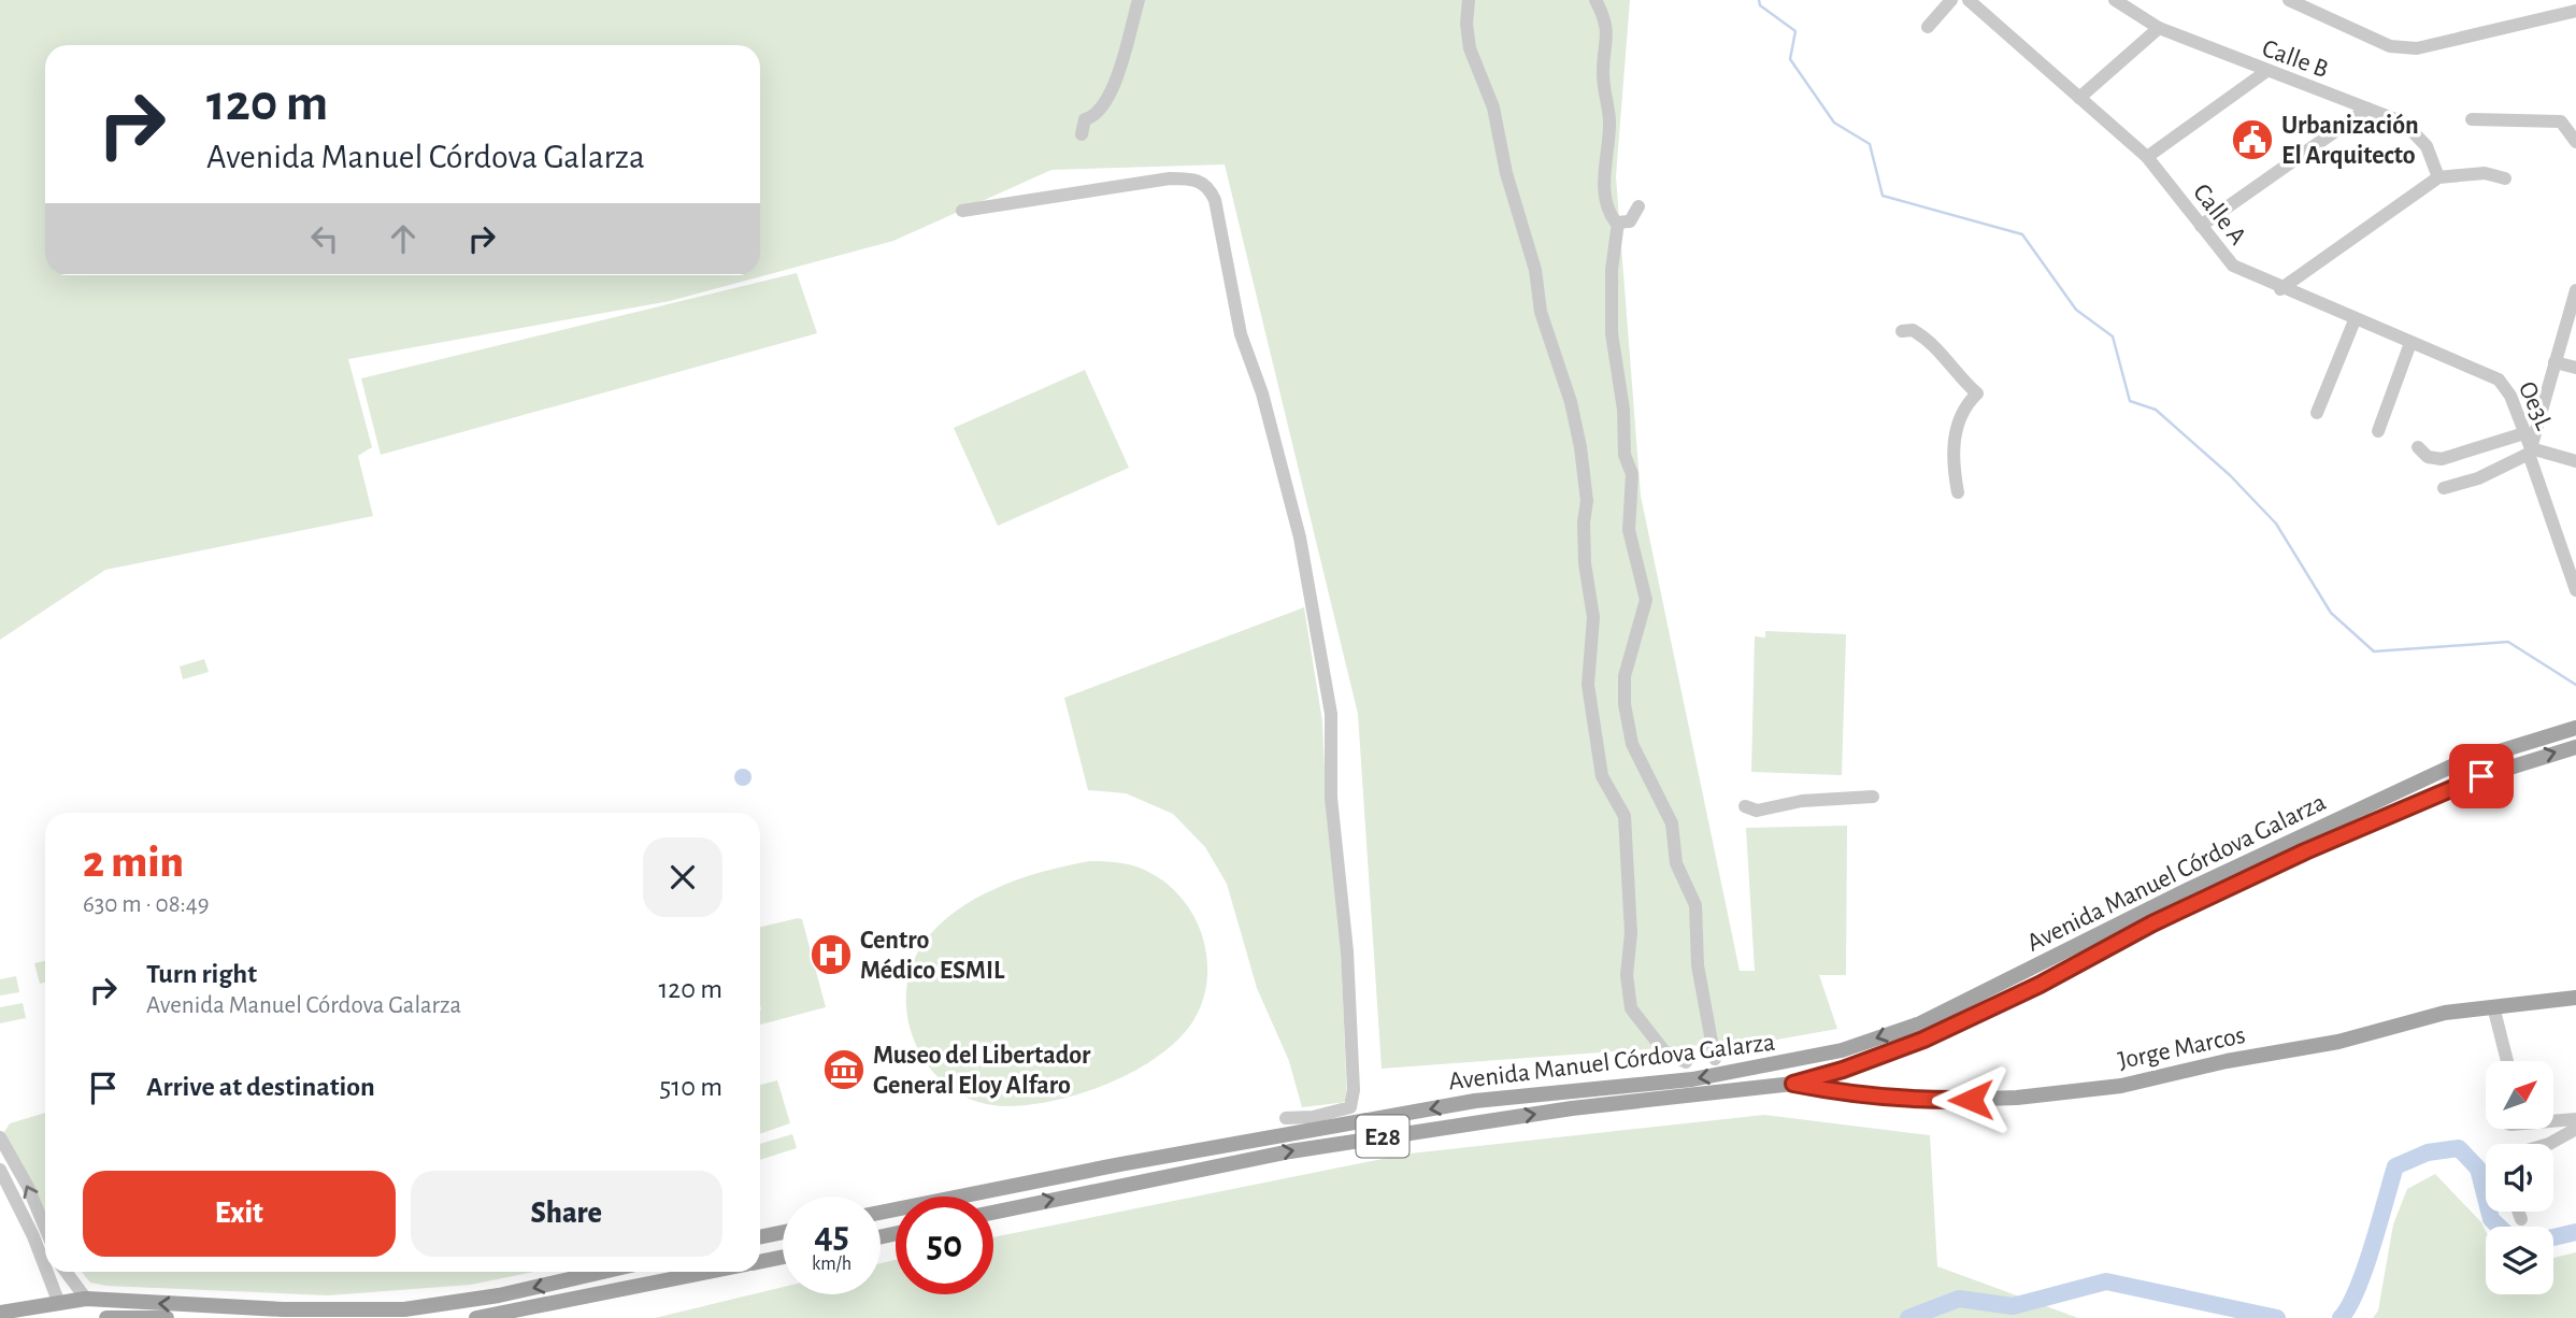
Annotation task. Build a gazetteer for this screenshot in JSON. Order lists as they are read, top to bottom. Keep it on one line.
{"streets":{"main road":["Avenida Manuel Córdova Galarza","Jorge Marcos","E28"],"street":["Calle B","Calle A","Oe3L"]},"crossings":[["Calle A","Oe3L"],["Avenida Manuel Córdova Galarza","Jorge Marcos"]],"places":{"public building":["Urbanización El Arquitecto"],"hospital":["Centro Médico ESMIL"],"museum":["Museo del Libertador General Eloy Alfaro"]},"north":"top right","page":{"turn":["120 m","Avenida Manuel Córdova Galarza"],"heading":["2 min","630 m · 08:49"],"list":[{"name":"Turn right","note":"Avenida Manuel Córdova Galarza","value":"120 m"},{"name":"Arrive at destination","value":"510 m"}],"buttons":["Exit","Share"],"speed":"45 km/h","limit":"50"}}
